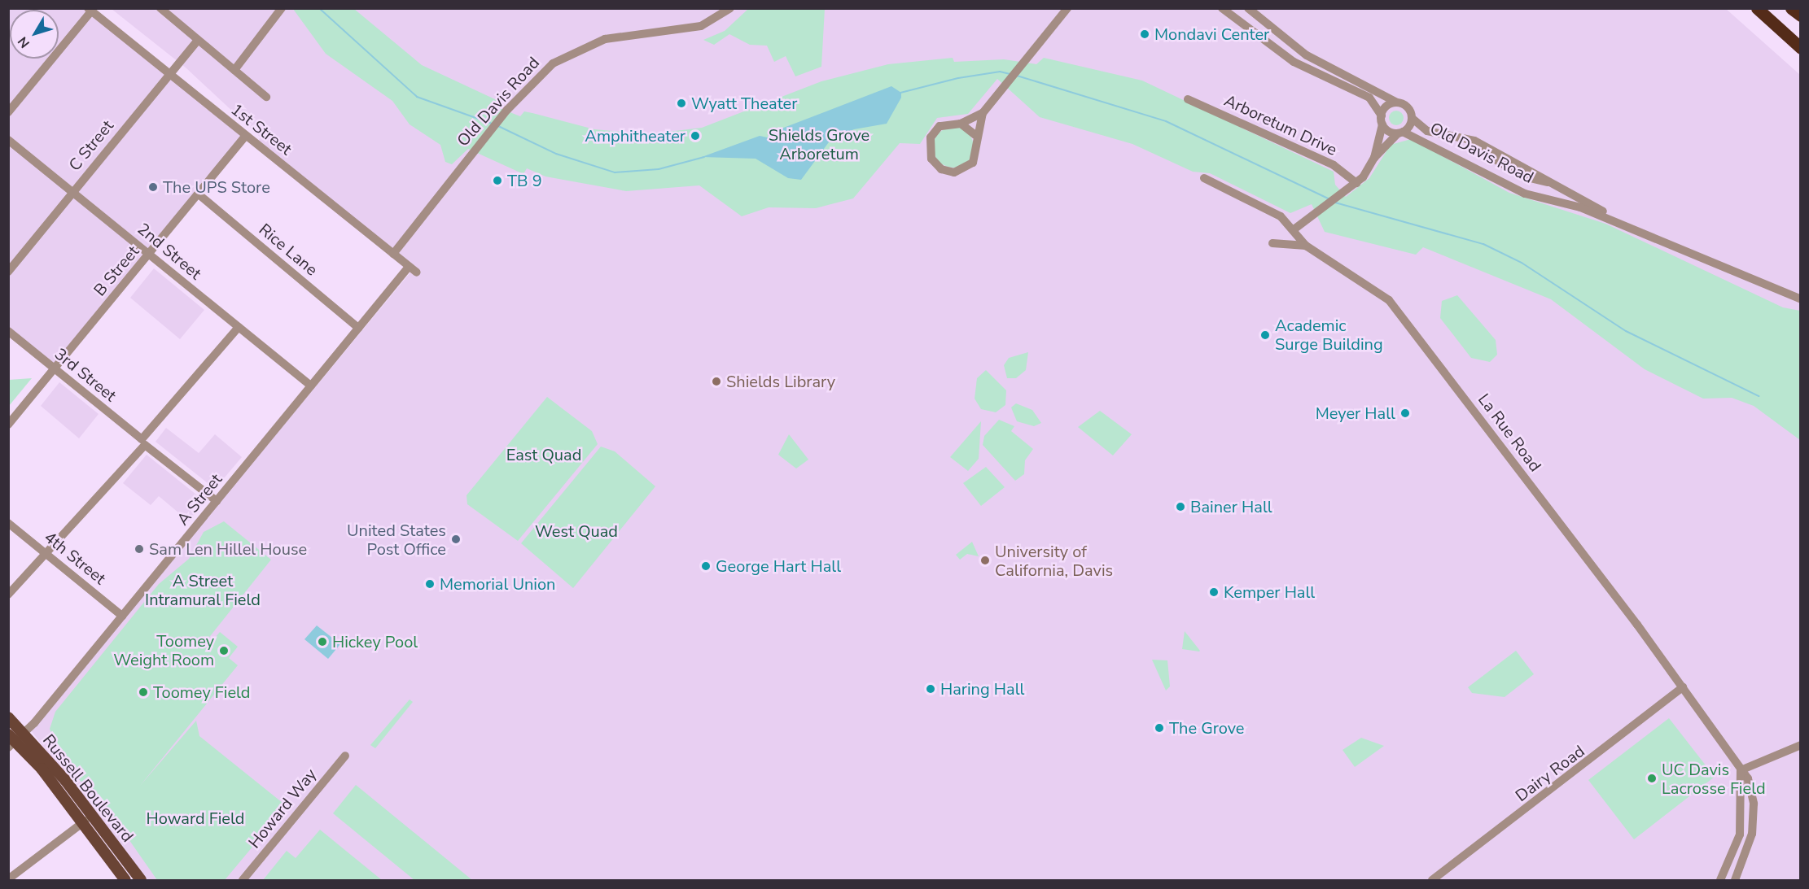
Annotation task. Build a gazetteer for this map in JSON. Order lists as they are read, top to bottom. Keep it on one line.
{"streets":{"main road":["Russell Boulevard"],"street":["Old Davis Road","Arboretum Drive","1st Street","C Street","Rice Lane","2nd Street","B Street","3rd Street","La Rue Road","A Street","4th Street","Dairy Road","Howard Way"]},"crossings":[["Old Davis Road","1st Street"],["1st Street","C Street"],["1st Street","B Street"],["1st Street","A Street"],["C Street","2nd Street"],["Rice Lane","B Street"],["Rice Lane","A Street"],["2nd Street","B Street"],["2nd Street","A Street"],["B Street","3rd Street"],["3rd Street","A Street"],["La Rue Road","Dairy Road"],["A Street","4th Street"],["A Street","Russell Boulevard"]],"parks":["Shields Grove Arboretum","East Quad","West Quad","A Street Intramural Field","Howard Field"],"places":["Mondavi Center","Wyatt Theater","Amphitheater","TB 9","The UPS Store","Academic Surge Building","Shields Library","Meyer Hall","Bainer Hall","United States Post Office","Sam Len Hillel House","University of California, Davis","George Hart Hall","Memorial Union","Kemper Hall","Hickey Pool","Toomey Weight Room","Haring Hall","Toomey Field","The Grove","UC Davis Lacrosse Field"],"north":"bottom left"}
